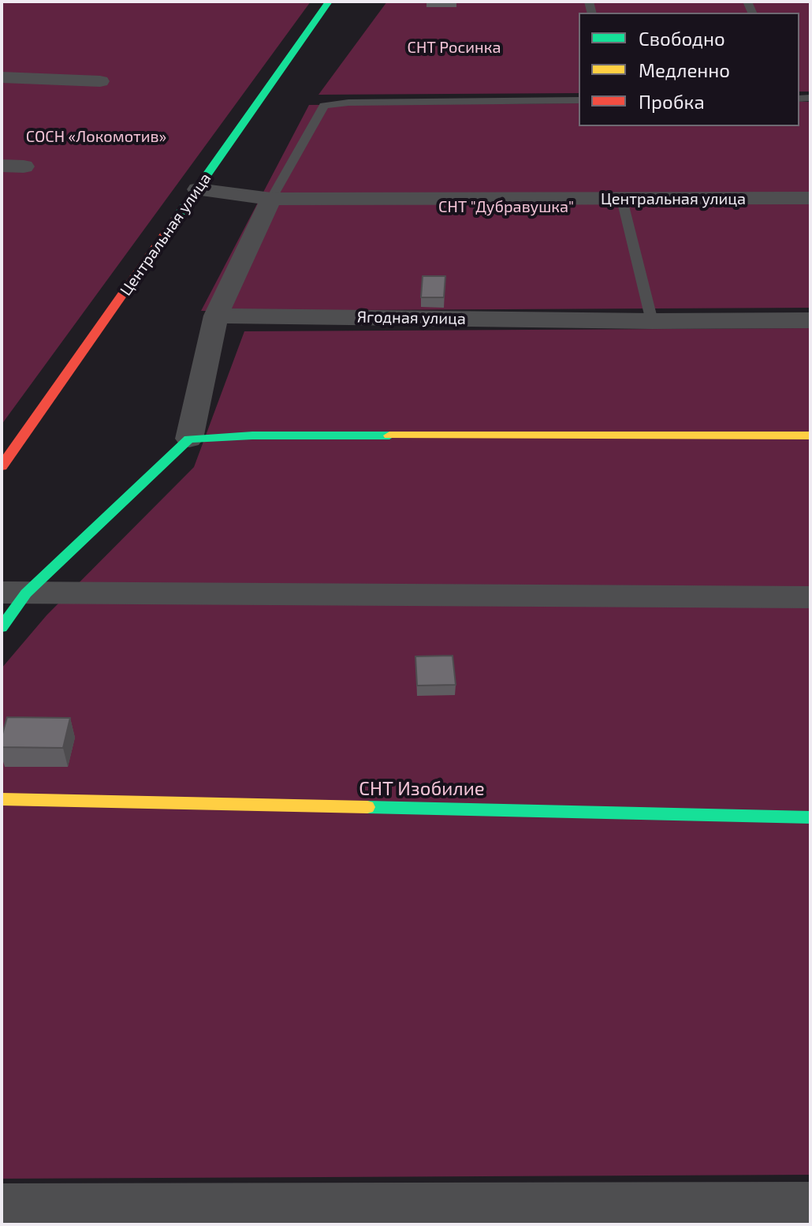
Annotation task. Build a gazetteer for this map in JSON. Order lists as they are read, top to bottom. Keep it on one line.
{"streets":{"street":["Центральная улица","Ягодная улица"]},"parks":["СНТ Росинка","СОСН «Локомотив»","СНТ \"Дубравушка\"","СНТ Изобилие"],"legend":["Свободно","Медленно","Пробка"]}
